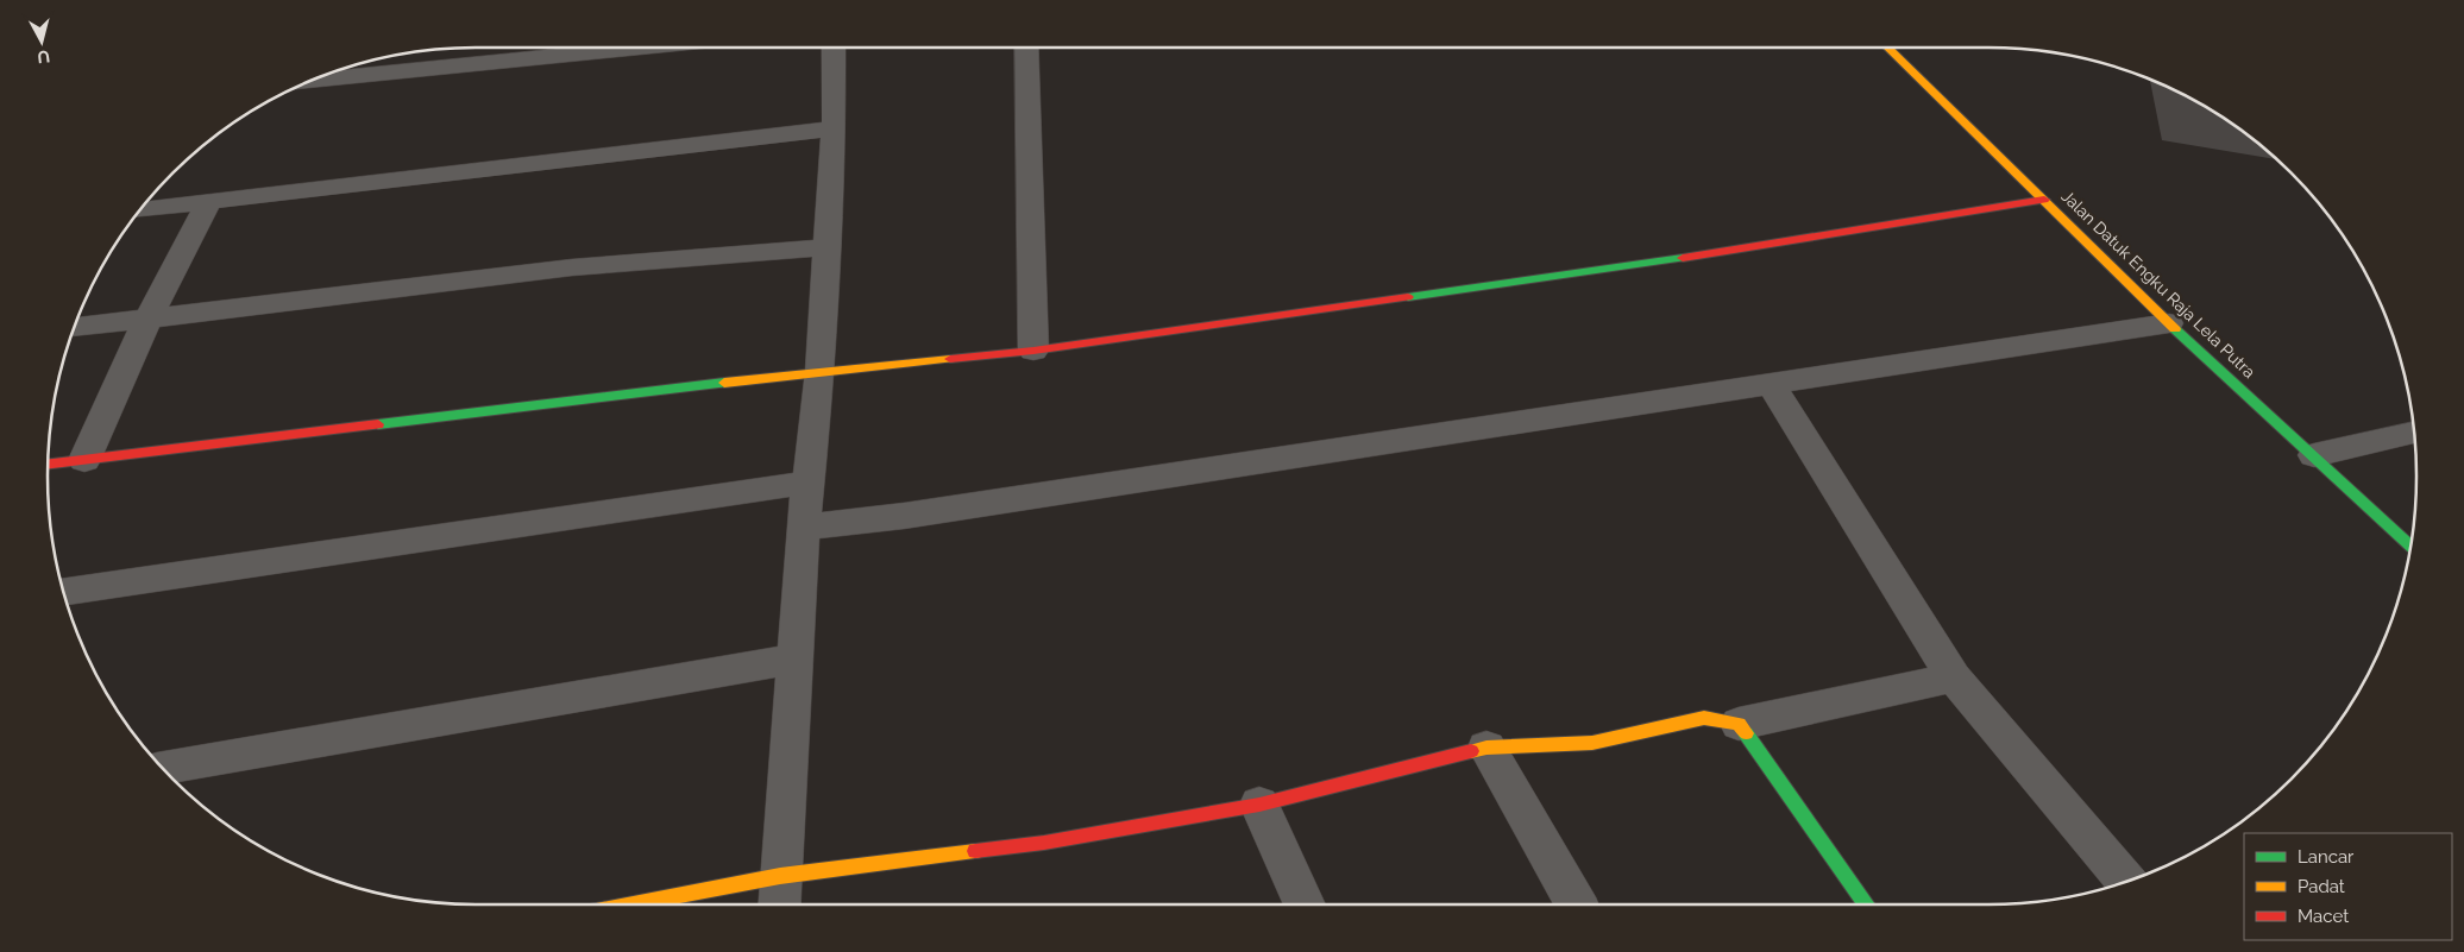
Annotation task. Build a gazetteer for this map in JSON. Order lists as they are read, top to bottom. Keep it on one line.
{"streets":{"street":["Jalan Datuk Engku Raja Lela Putra"]},"legend":["Lancar","Padat","Macet"],"north":"bottom"}
